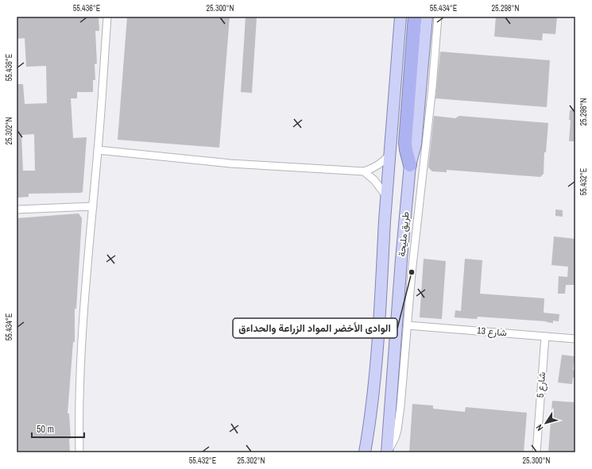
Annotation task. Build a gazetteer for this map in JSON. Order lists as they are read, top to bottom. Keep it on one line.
{"streets":{"main road":["طريق مليحة"],"street":["شارع 13","شارع 5"]},"crossings":[["شارع 13","شارع 5"]],"places":["الوادى الأخضر المواد الزراعة والحداءق"],"scale_bar":"50 m","north":"bottom left","coordinates":["55.436°E","25.300°N","55.434°E","25.298°N","25.302°N","55.432°E"]}
